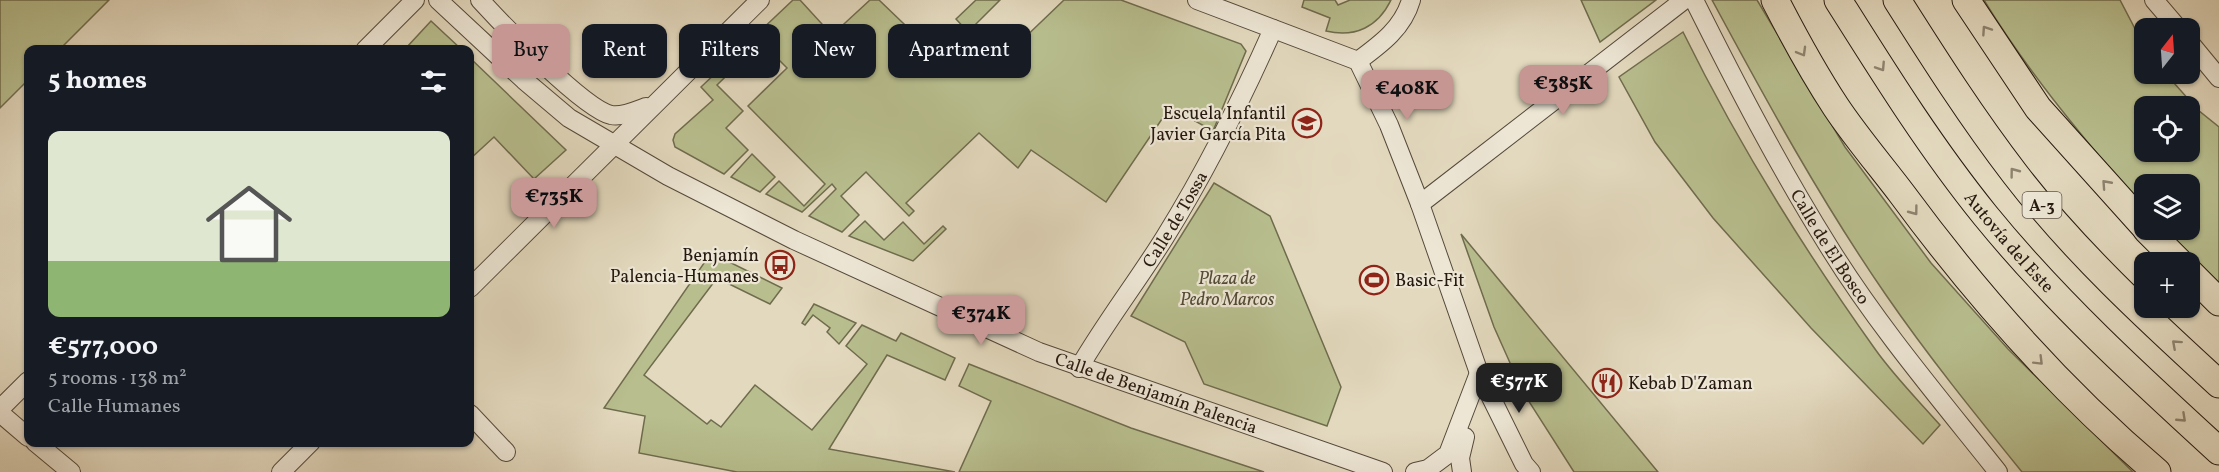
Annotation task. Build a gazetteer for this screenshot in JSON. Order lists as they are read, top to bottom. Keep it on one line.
{"streets":{"highway":["A-3","Autovía del Este"],"street":["Calle de Tossa","Calle de El Bosco","Calle de Benjamín Palencia"]},"crossings":[["Calle de Tossa","Calle de Benjamín Palencia"]],"parks":["Plaza de Pedro Marcos"],"places":{"school or university":["Escuela Infantil Javier García Pita"],"bus stop":["Benjamín Palencia-Humanes"],"sports":["Basic-Fit"],"restaurant":["Kebab D'Zaman"]},"north":"top","page":{"map_buttons":"+","chip":["Buy","Rent","Filters","New","Apartment"],"heading":"5 homes","price":["€385K","€408K","€735K","€374K","€577K"],"list":[{"name":"€577,000","note":"5 rooms · 138 m² · Calle Humanes"}]}}
